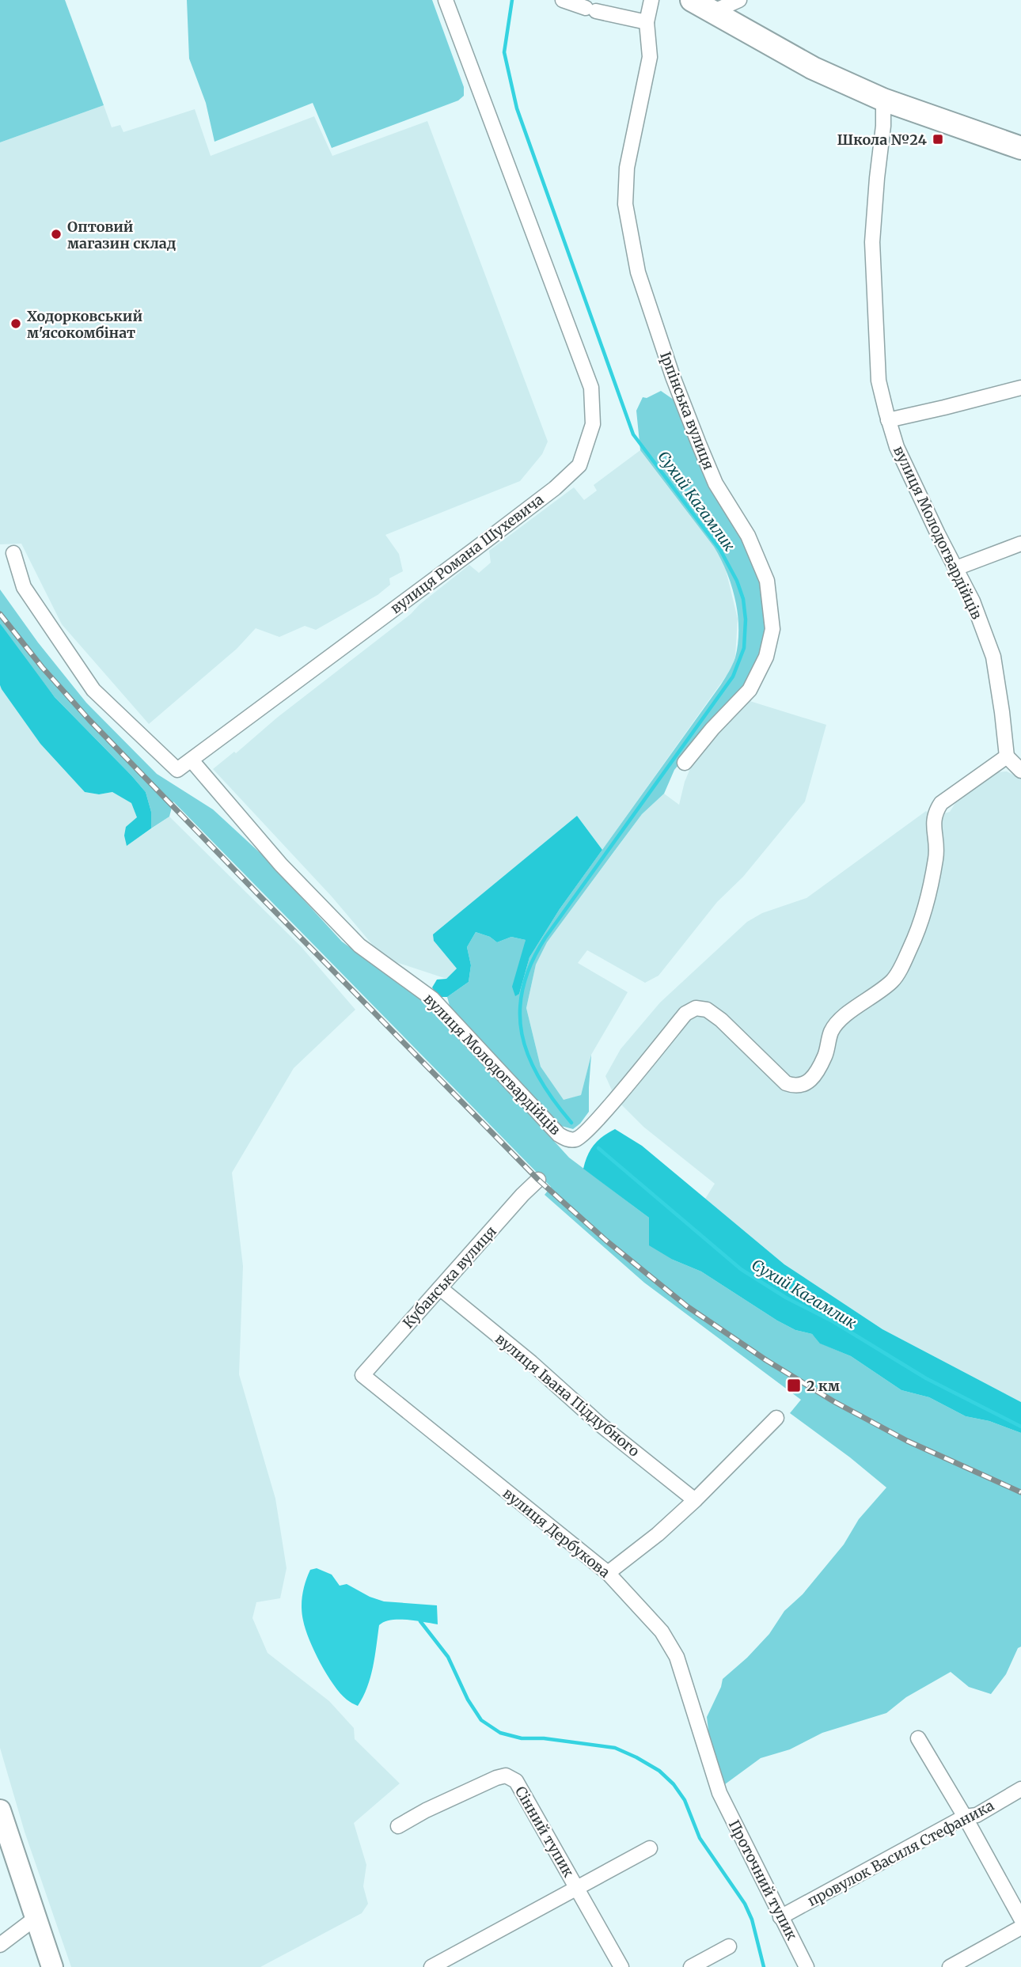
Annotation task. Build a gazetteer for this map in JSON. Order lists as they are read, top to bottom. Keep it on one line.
{"streets":{"street":["Ірпінська вулиця","вулиця Молодогвардійців","вулиця Романа Шухевича","Кубанська вулиця","вулиця Івана Піддубного","вулиця Дербукова","Сінний тупик","провулок Василя Стефаника","Проточний тупик"]},"crossings":[["вулиця Молодогвардійців","вулиця Романа Шухевича"],["Кубанська вулиця","вулиця Івана Піддубного"],["Кубанська вулиця","вулиця Дербукова"],["вулиця Дербукова","Проточний тупик"],["провулок Василя Стефаника","Проточний тупик"]],"water":["Сухий Кагамлик"],"places":{"transit":["Школа №24","2 км"],"other":["Оптовий магазин склад","Ходорковський м'ясокомбінат"]}}
